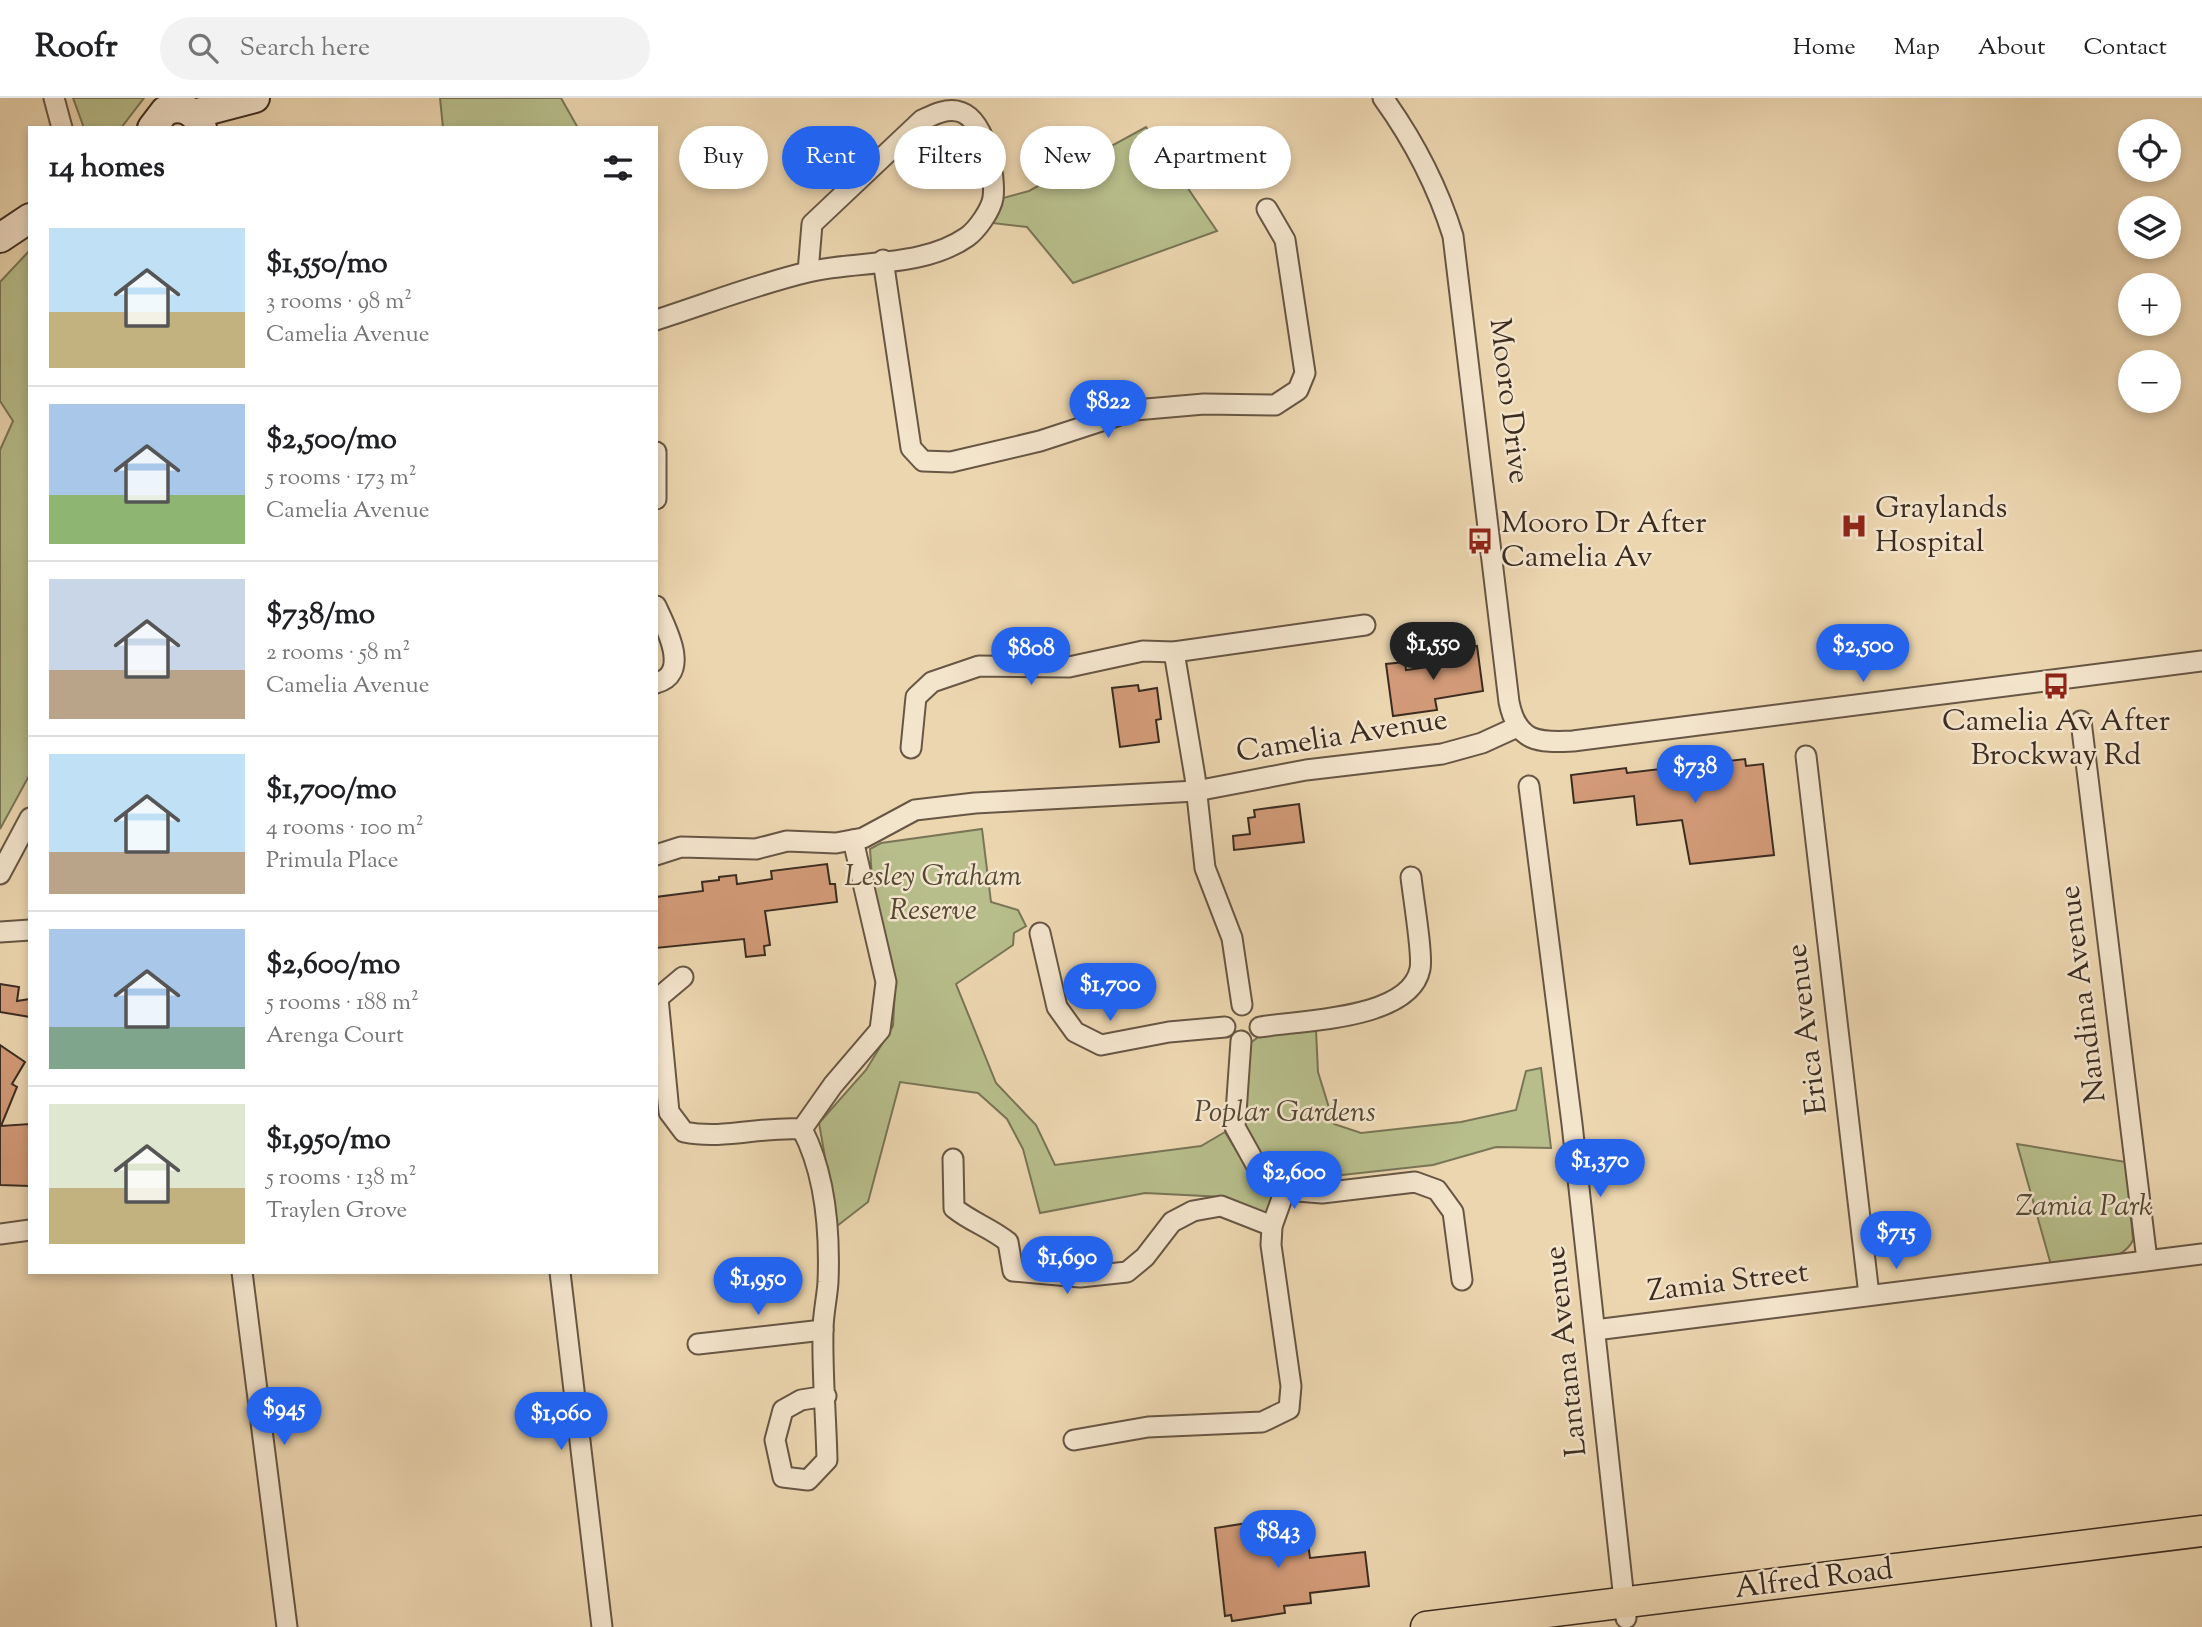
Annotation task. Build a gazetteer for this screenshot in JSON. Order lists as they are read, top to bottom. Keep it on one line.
{"streets":{"main road":["Alfred Road"],"street":["Mooro Drive","Camelia Avenue","Nandina Avenue","Erica Avenue","Zamia Street","Lantana Avenue"]},"crossings":[["Mooro Drive","Camelia Avenue"],["Nandina Avenue","Zamia Street"],["Erica Avenue","Zamia Street"],["Zamia Street","Lantana Avenue"],["Lantana Avenue","Alfred Road"]],"parks":["Lesley Graham Reserve","Poplar Gardens","Zamia Park"],"places":{"hospital":["Graylands Hospital"],"bus stop":["Mooro Dr After Camelia Av","Camelia Av After Brockway Rd"]},"page":{"header":"Roofr","search":"Search here","nav":["Home","Map","About","Contact"],"map_buttons":["+","−"],"chip":["Buy","Rent","Filters","New","Apartment"],"heading":"14 homes","list":[{"name":"$1,550/mo","note":"3 rooms · 98 m² · Camelia Avenue"},{"name":"$2,500/mo","note":"5 rooms · 173 m² · Camelia Avenue"},{"name":"$738/mo","note":"2 rooms · 58 m² · Camelia Avenue"},{"name":"$1,700/mo","note":"4 rooms · 100 m² · Primula Place"},{"name":"$2,600/mo","note":"5 rooms · 188 m² · Arenga Court"},{"name":"$1,950/mo","note":"5 rooms · 138 m² · Traylen Grove"}],"price":["$822","$1,550","$2,500","$808","$738","$1,700","$1,370","$2,600","$715","$1,690","$1,950","$945","$1,060","$843"]}}
